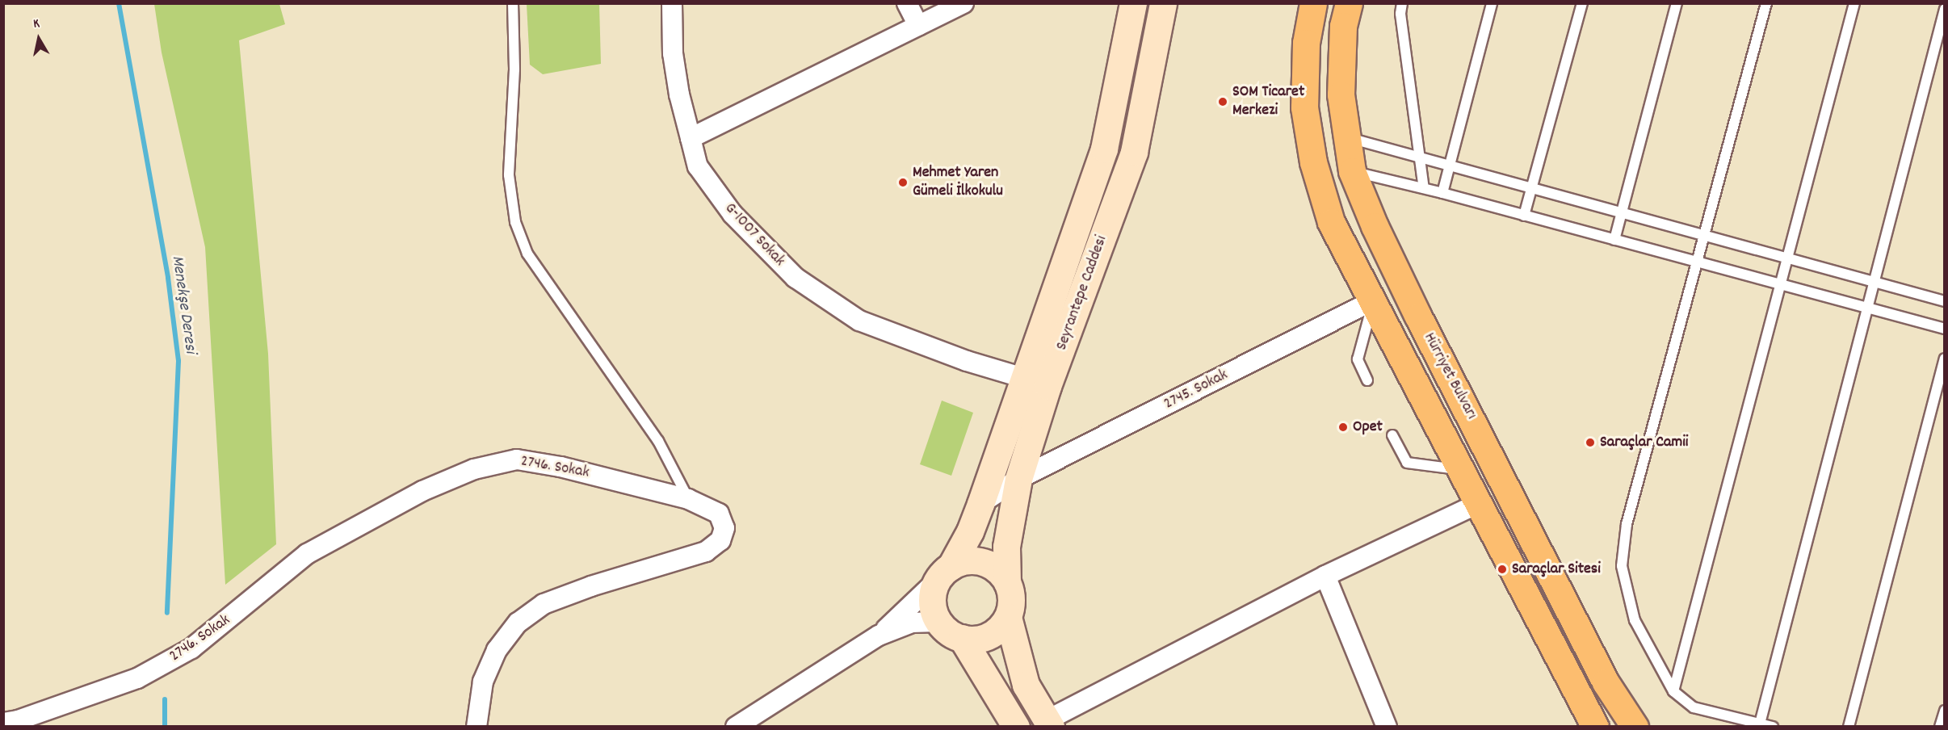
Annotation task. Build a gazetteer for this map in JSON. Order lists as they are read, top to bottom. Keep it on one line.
{"streets":{"main road":["Seyrantepe Caddesi","Hürriyet Bulvarı"],"street":["G-1007 Sokak","2745. Sokak","2746. Sokak"]},"crossings":[["G-1007 Sokak","Seyrantepe Caddesi"],["Seyrantepe Caddesi","2745. Sokak"],["Hürriyet Bulvarı","2745. Sokak"]],"water":["Menekşe Deresi"],"places":["SOM Ticaret Merkezi","Mehmet Yaren Gümeli İlkokulu","Opet","Saraçlar Camii","Saraçlar Sitesi"],"north":"top"}
